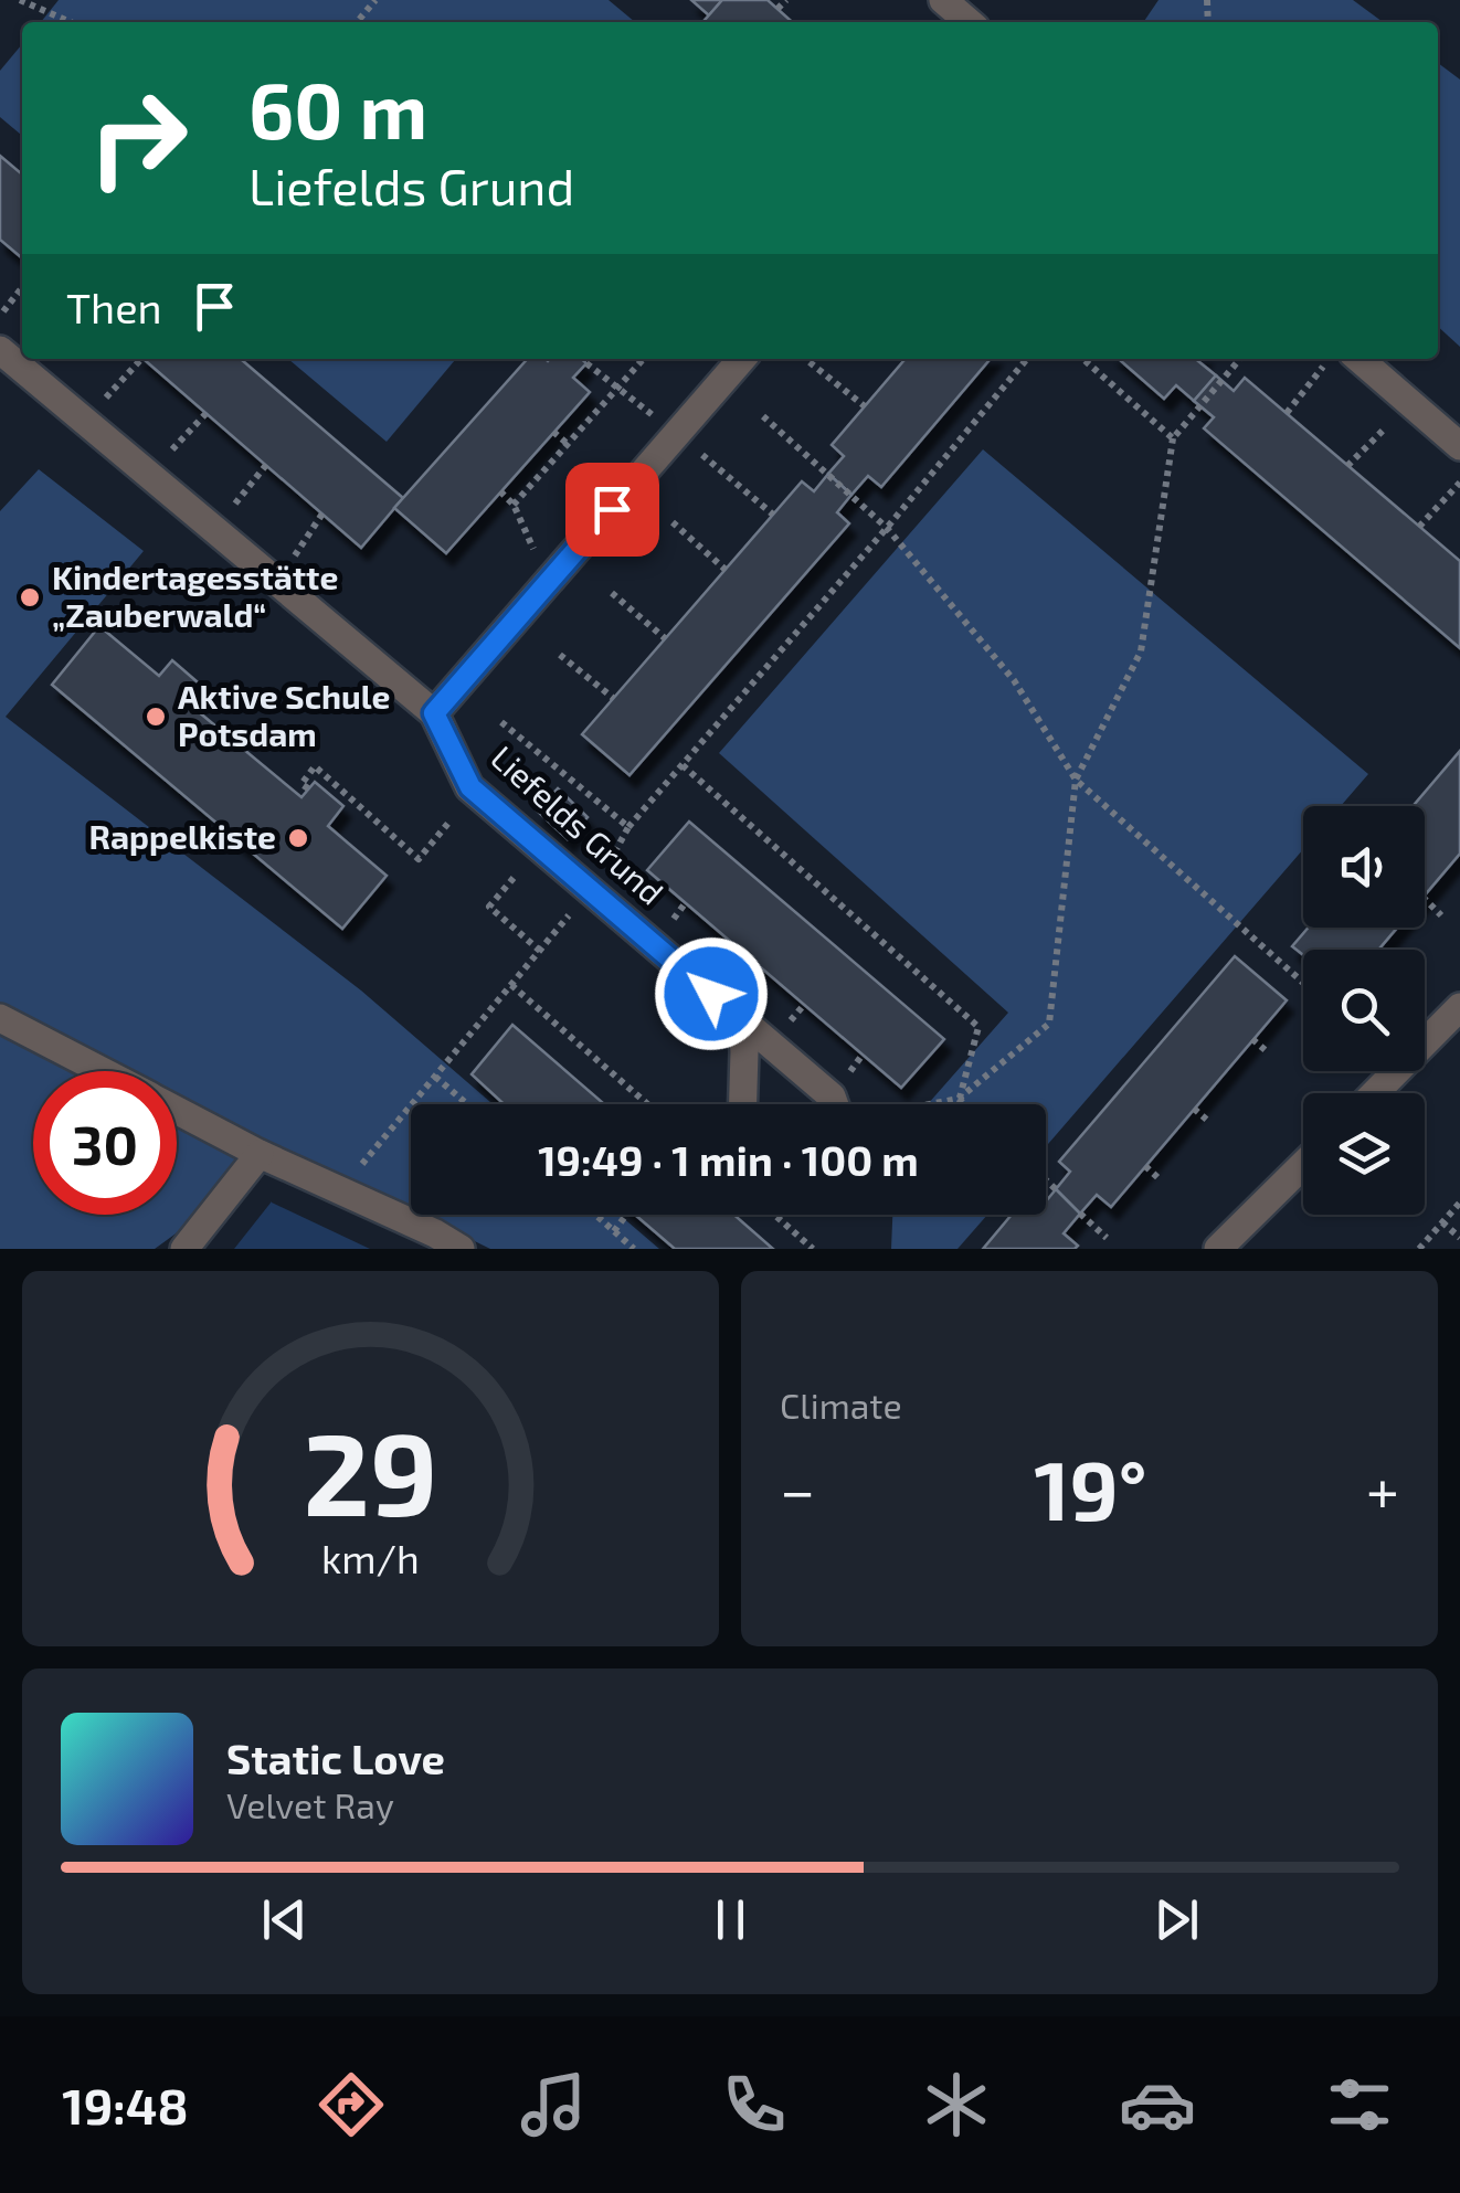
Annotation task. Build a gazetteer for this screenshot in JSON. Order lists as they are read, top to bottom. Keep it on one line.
{"streets":{"street":["Liefelds Grund"]},"places":["Kindertagesstätte „Zauberwald“","Aktive Schule Potsdam","Rappelkiste"],"page":{"turn":["60 m","Liefelds Grund"],"then":"Then","limit":"30","trip":"19:49 · 1 min · 100 m","tile":"Climate","heat":["−","19°","+"],"song":["Static Love","Velvet Ray"],"tabs":"19:48","gauge":["29","km/h"]}}
